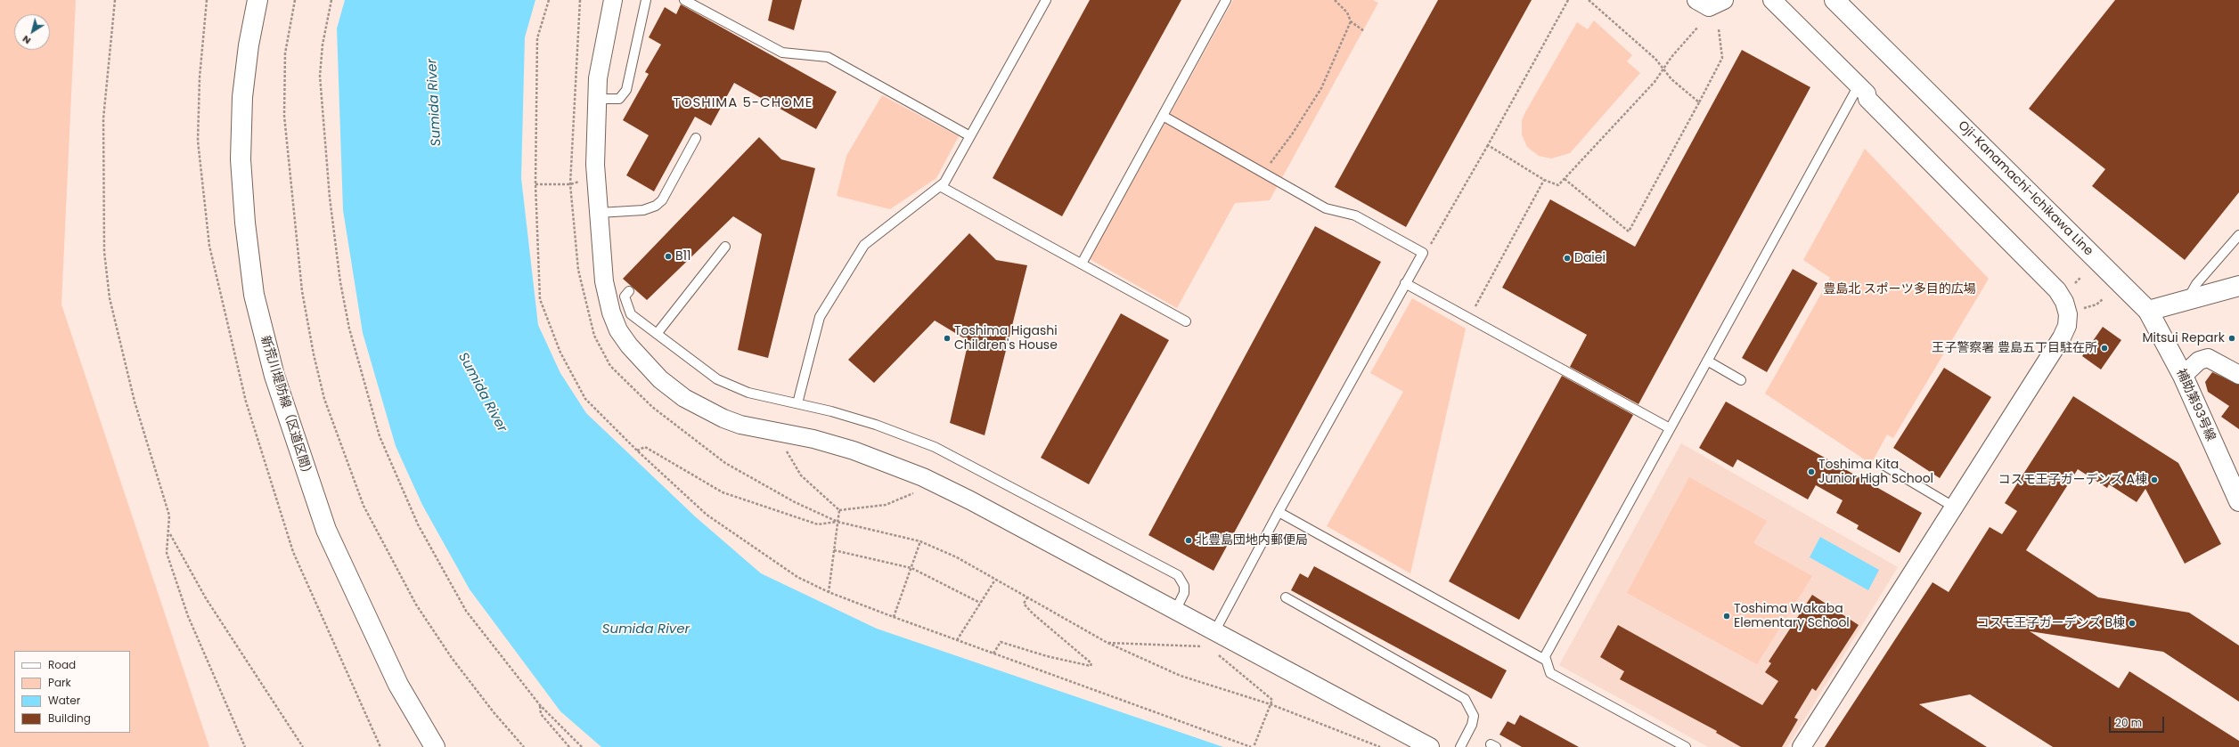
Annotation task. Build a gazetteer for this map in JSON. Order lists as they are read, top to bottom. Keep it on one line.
{"streets":{"street":["Oji-Kanamachi-Ichikawa Line","補助第93号線","新荒川堤防線（区道区間）"]},"crossings":[["Oji-Kanamachi-Ichikawa Line","補助第93号線"]],"districts":["TOSHIMA 5-CHOME"],"water":["Sumida River"],"parks":["豊島北 スポーツ多目的広場"],"places":["B11","Daiei","Toshima Higashi Children's House","Mitsui Repark","王子警察署 豊島五丁目駐在所","Toshima Kita Junior High School","コスモ王子ガーデンズ A棟","北豊島団地内郵便局","Toshima Wakaba Elementary School","コスモ王子ガーデンズ B棟"],"legend":["Road","Park","Water","Building"],"scale_bar":"20 m","north":"bottom left"}
